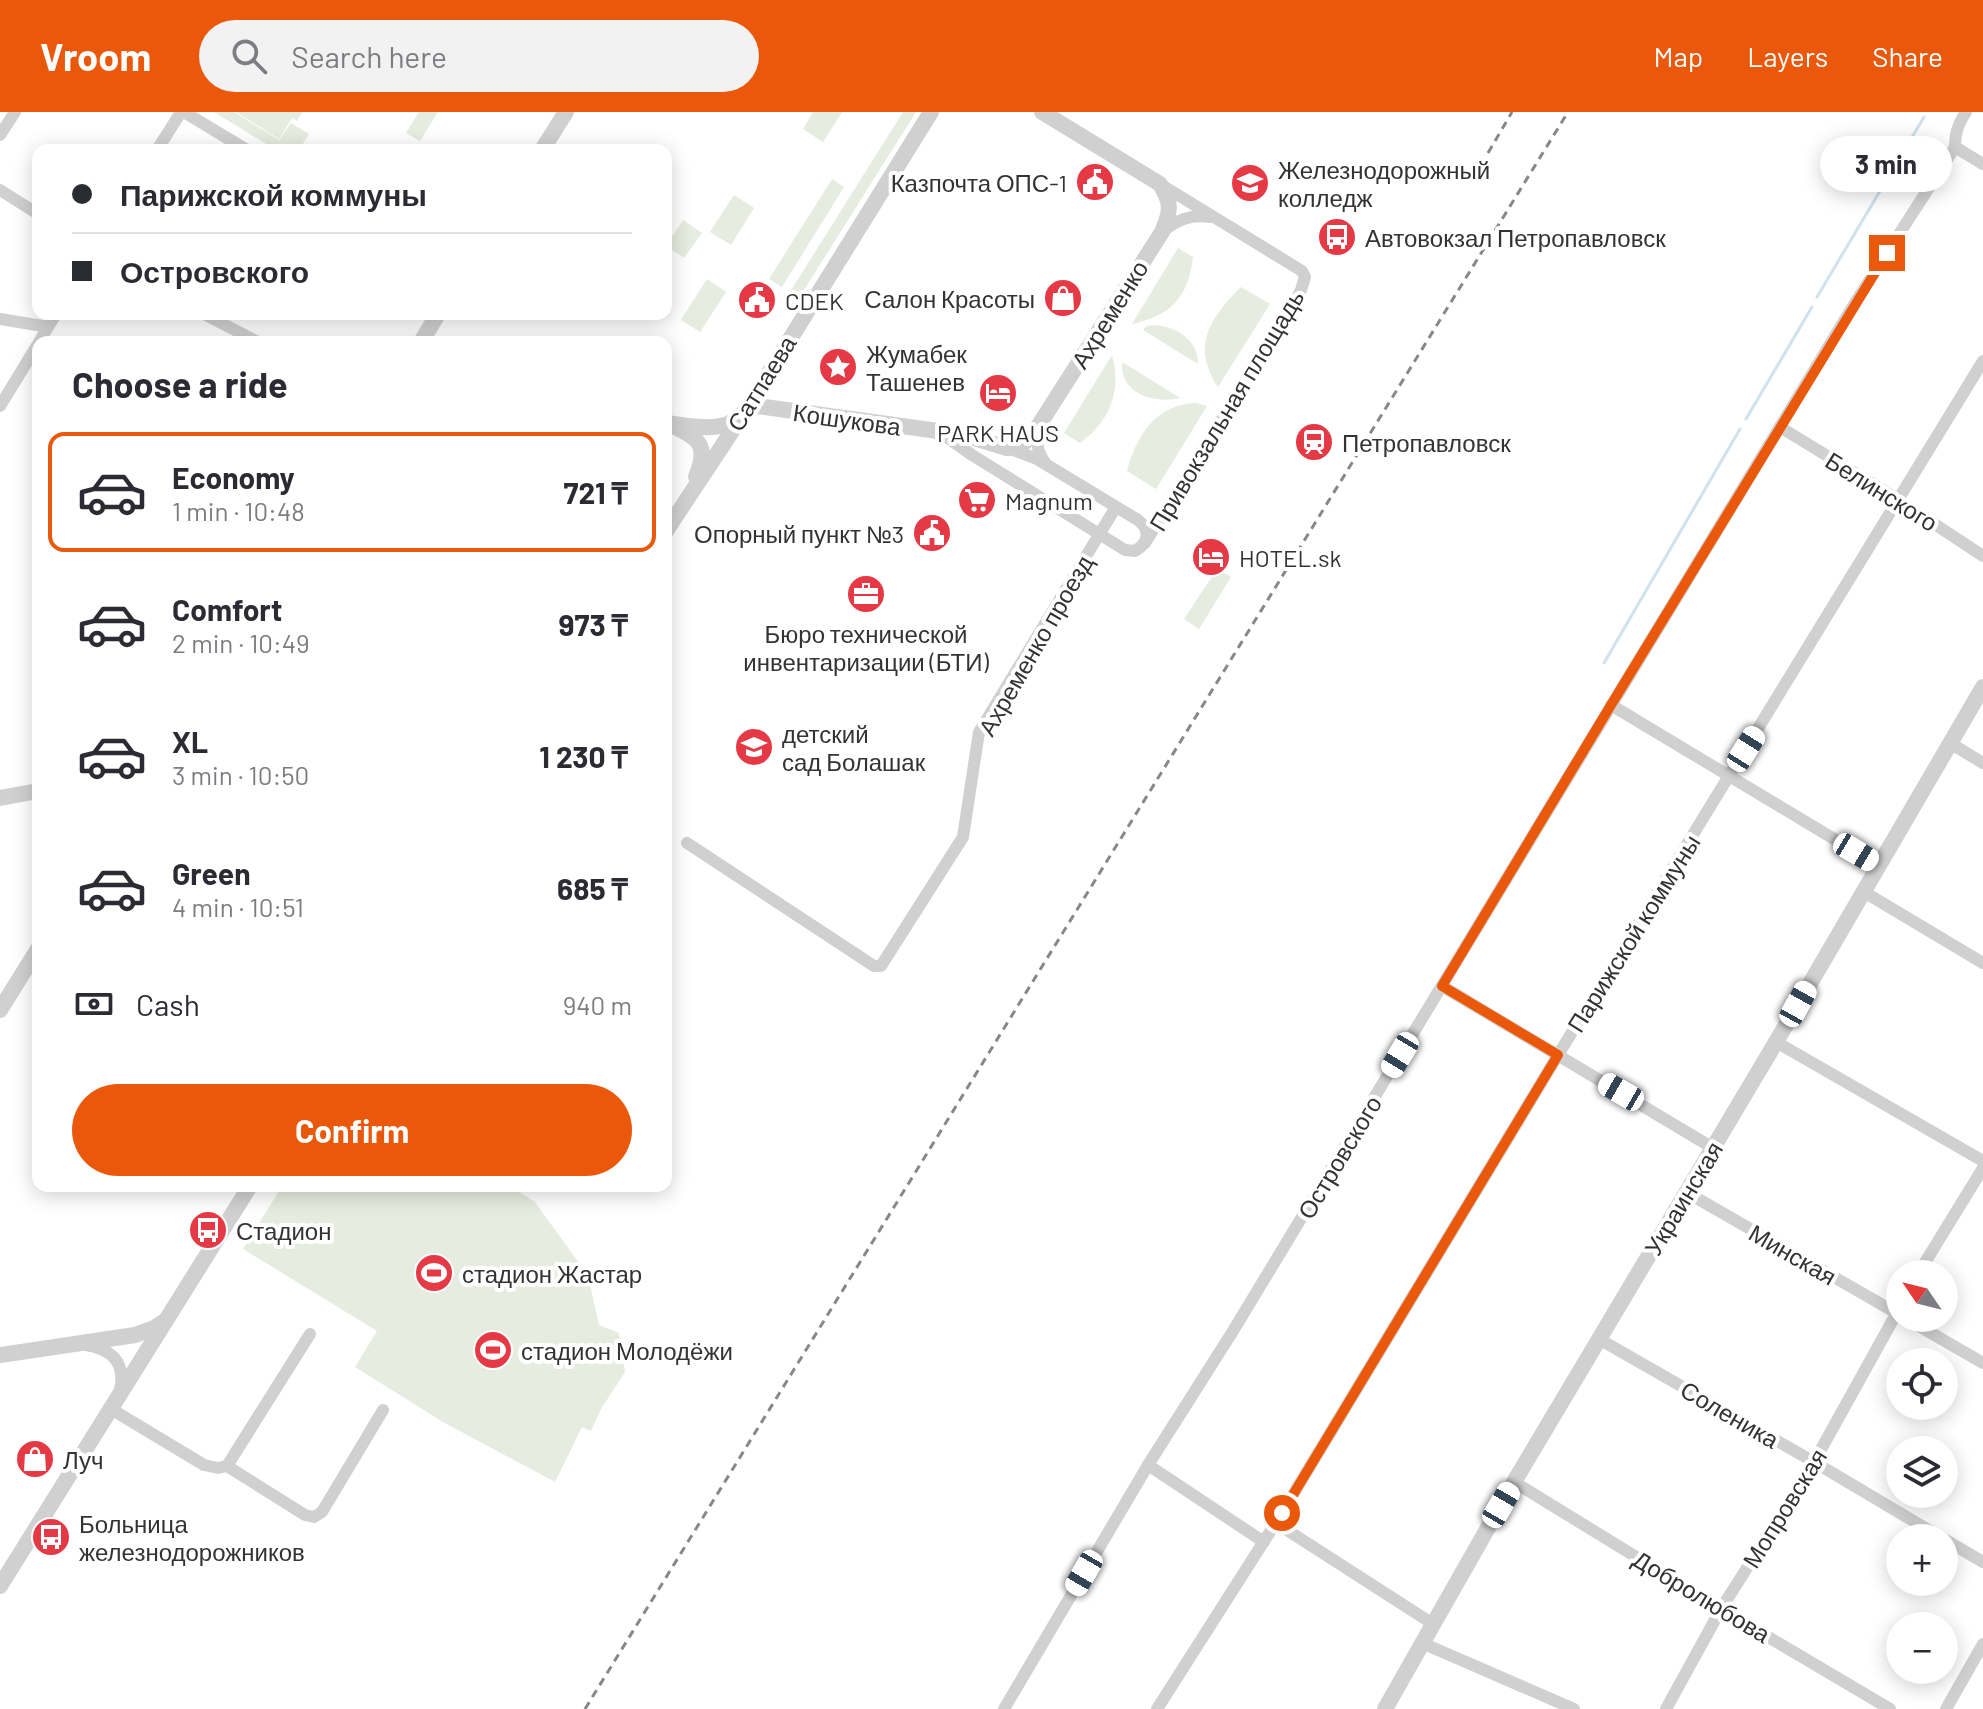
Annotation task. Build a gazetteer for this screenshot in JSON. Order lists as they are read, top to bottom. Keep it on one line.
{"streets":{"street":["Ахременко","Сатпаева","Привокзальная площадь","Кошукова","Белинского","Ахременко проезд","Парижской коммуны","Островского","Украинская","Минская","Соленика","Мопровская","Добролюбова"]},"crossings":[["Ахременко","Кошукова"],["Сатпаева","Кошукова"],["Привокзальная площадь","Кошукова"],["Кошукова","Ахременко проезд"],["Белинского","Парижской коммуны"],["Белинского","Островского"],["Украинская","Минская"],["Украинская","Соленика"],["Украинская","Добролюбова"],["Соленика","Мопровская"],["Мопровская","Добролюбова"]],"places":{"public building":["Казпочта ОПС-1","CDEK","Опорный пункт №3"],"school or university":["Железнодорожный колледж","детский сад Болашак"],"bus stop":["Автовокзал Петропавловск","Стадион","Больница железнодорожников"],"shop":["Салон Красоты","Луч"],"place":["Жумабек Ташенев"],"hotel":["PARK HAUS","HOTEL.sk"],"station":["Петропавловск"],"supermarket":["Magnum"],"office":["Бюро технической инвентаризации (БТИ)"],"sports":["стадион Жастар","стадион Молодёжи"]},"north":"top left","page":{"header":"Vroom","search":"Search here","nav":["Map","Layers","Share"],"bubble":"3 min","banner":["Парижской коммуны","Островского"],"heading":"Choose a ride","list":[{"name":"Economy","note":"1 min · 10:48","value":"721 ₸"},{"name":"Comfort","note":"2 min · 10:49","value":"973 ₸"},{"name":"XL","note":"3 min · 10:50","value":"1 230 ₸"},{"name":"Green","note":"4 min · 10:51","value":"685 ₸"}],"pay":["Cash","940 m"],"buttons":"Confirm","map_buttons":["+","−"]}}
